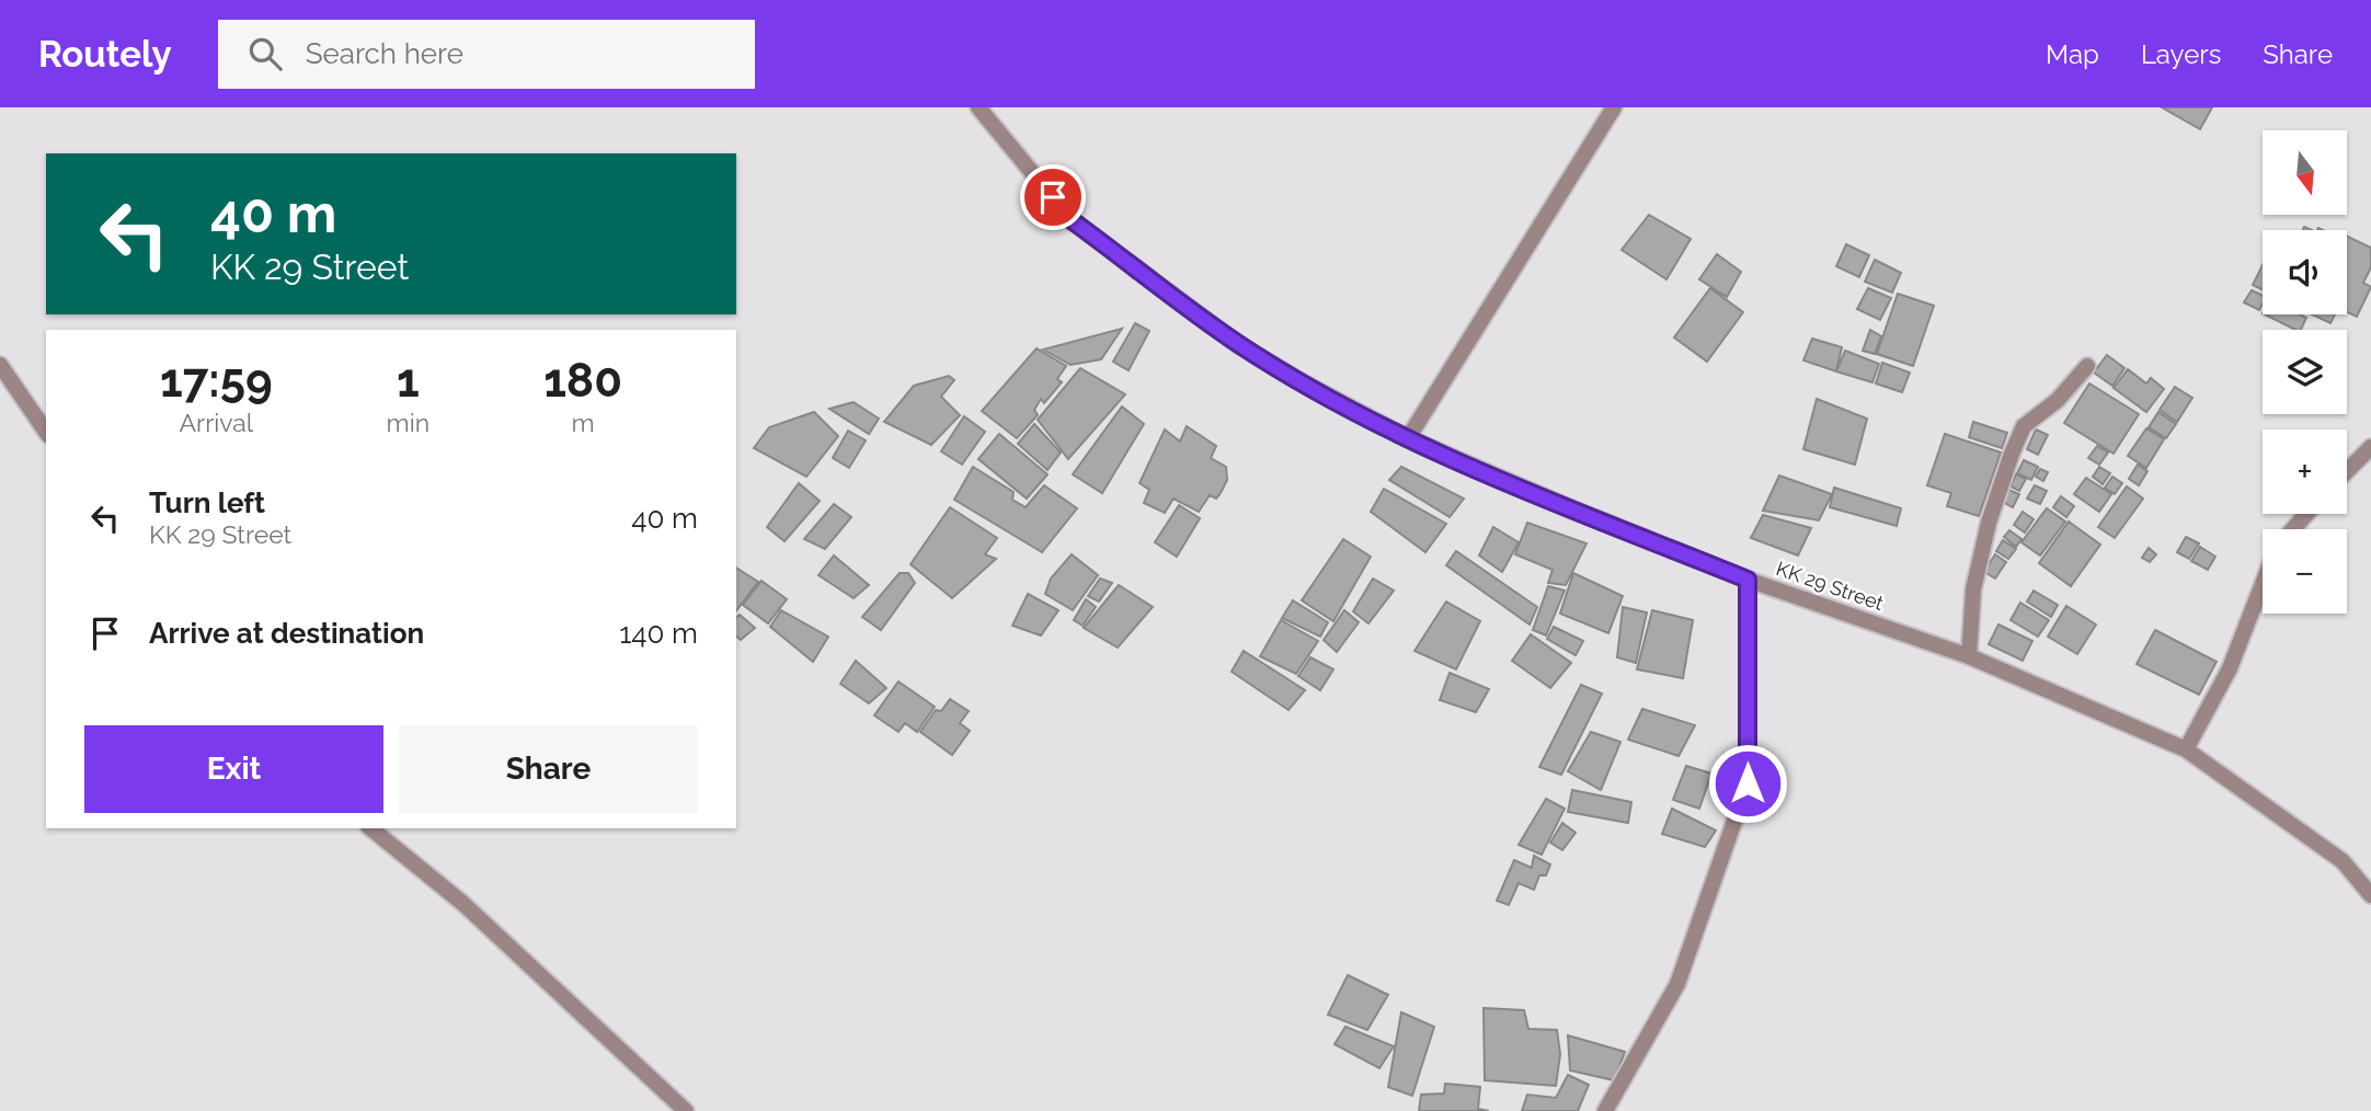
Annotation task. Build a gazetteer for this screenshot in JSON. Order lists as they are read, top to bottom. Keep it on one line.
{"streets":{"street":["KK 29 Street"]},"north":"bottom","page":{"header":"Routely","search":"Search here","nav":["Map","Layers","Share"],"map_buttons":["+","−"],"turn":["40 m","KK 29 Street"],"eta":["17:59","Arrival","1","min","180","m"],"list":[{"name":"Turn left","note":"KK 29 Street","value":"40 m"},{"name":"Arrive at destination","value":"140 m"}],"buttons":["Exit","Share"]}}
